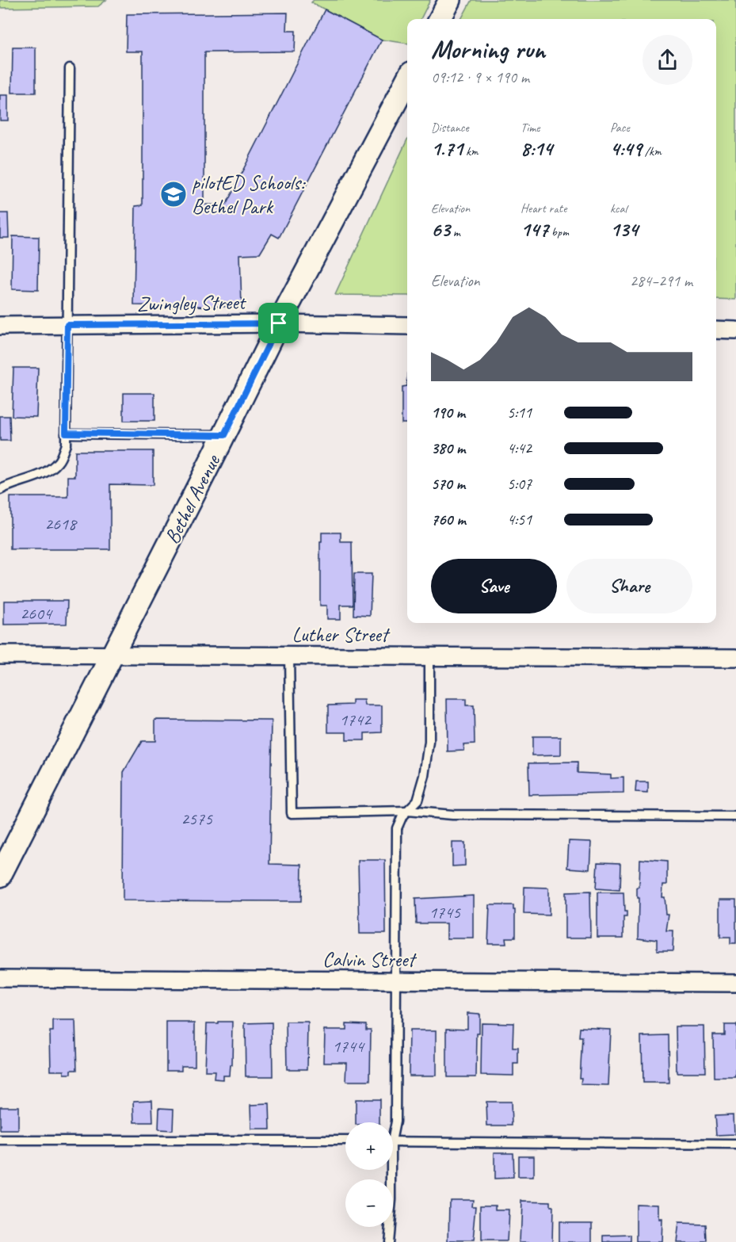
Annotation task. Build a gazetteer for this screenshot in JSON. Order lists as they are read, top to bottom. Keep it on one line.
{"streets":{"street":["Zwingley Street","Bethel Avenue","Luther Street","Calvin Street"]},"crossings":[["Zwingley Street","Bethel Avenue"],["Bethel Avenue","Luther Street"]],"places":{"school or university":["pilotED Schools: Bethel Park"]},"house_numbers":["2618","2604","1742","2575","1745","1744"],"page":{"heading":["Morning run","09:12 · 9 × 190 m"],"stats":[["Distance","1.71 km"],["Time","8:14"],["Pace","4:49 /km"],["Elevation","63 m"],["Heart rate","147 bpm"],["kcal","134"]],"chart":["Elevation","284–291 m"],"list":[{"name":"190 m","note":"5:11"},{"name":"380 m","note":"4:42"},{"name":"570 m","note":"5:07"},{"name":"760 m","note":"4:51"}],"buttons":["Save","Share"],"map_buttons":["+","−"]}}
